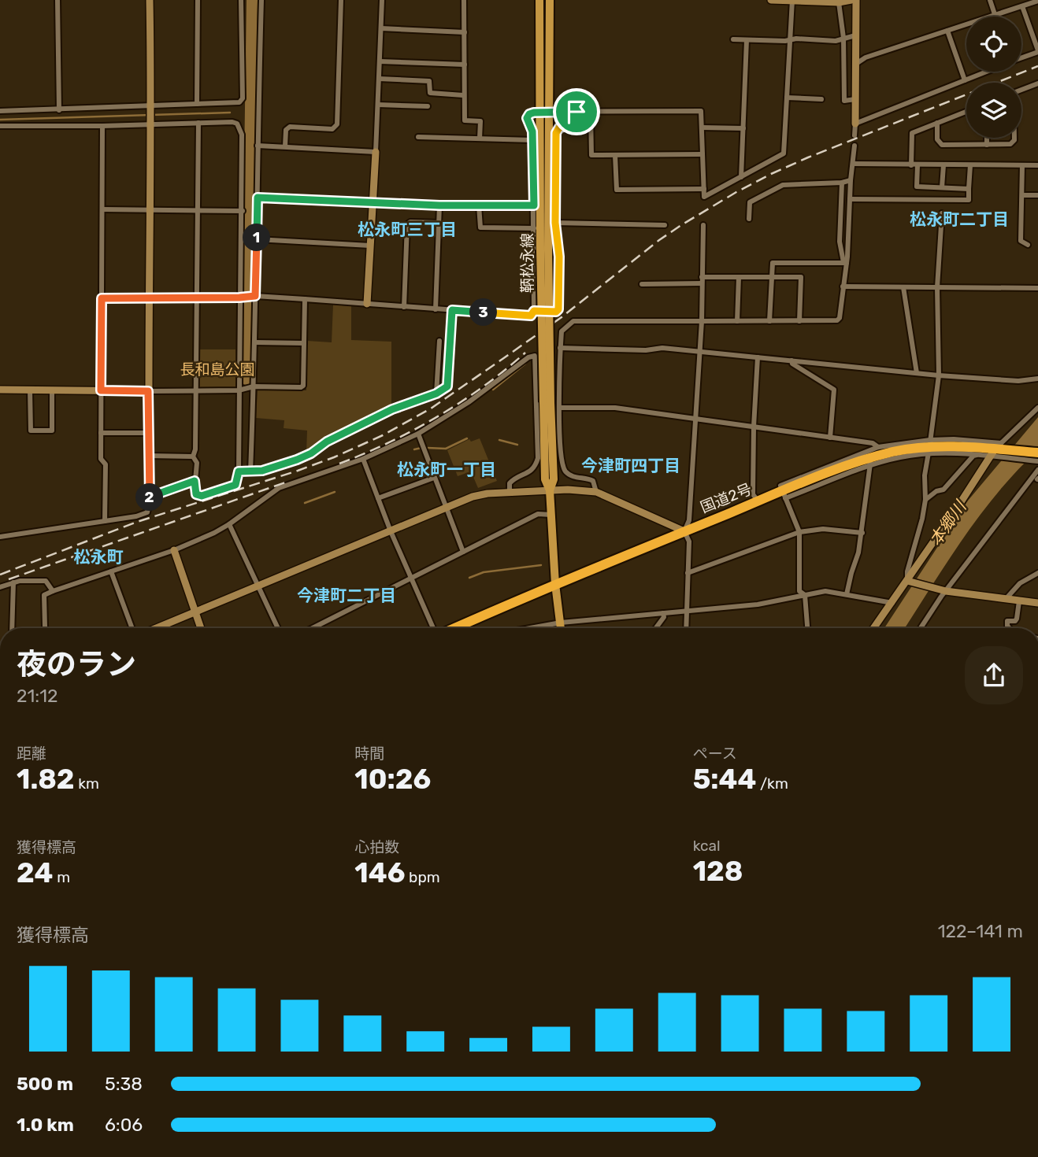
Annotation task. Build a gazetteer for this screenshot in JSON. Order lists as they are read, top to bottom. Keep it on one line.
{"streets":{"highway":["国道2号"],"main road":["鞆松永線"]},"crossings":[["鞆松永線","国道2号"]],"districts":["松永町二丁目","松永町三丁目","今津町四丁目","松永町一丁目","松永町","今津町二丁目"],"water":["本郷川"],"parks":["長和島公園"],"page":{"pins":["1","3","2"],"heading":["夜のラン","21:12"],"stats":[["距離","1.82 km"],["時間","10:26"],["ペース","5:44 /km"],["獲得標高","24 m"],["心拍数","146 bpm"],["kcal","128"]],"chart":["獲得標高","122–141 m"],"list":[{"name":"500 m","note":"5:38"},{"name":"1.0 km","note":"6:06"}]}}
